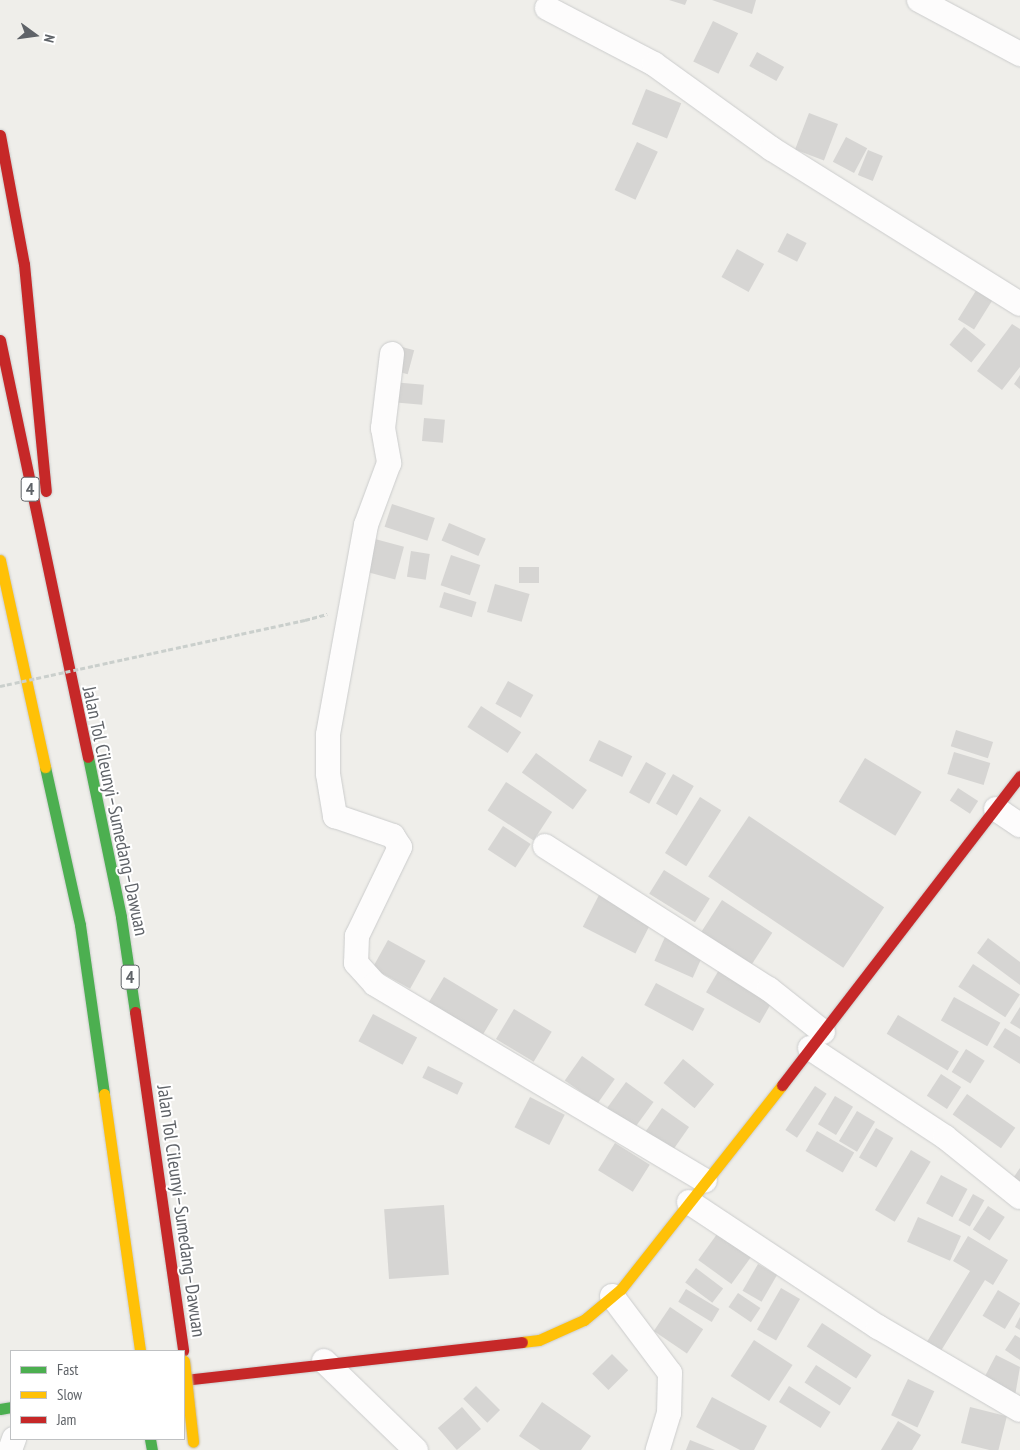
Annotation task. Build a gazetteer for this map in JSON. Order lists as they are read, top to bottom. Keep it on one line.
{"streets":{"main road":["4","Jalan Tol Cileunyi–Sumedang–Dawuan"]},"legend":["Fast","Slow","Jam"],"north":"right"}
